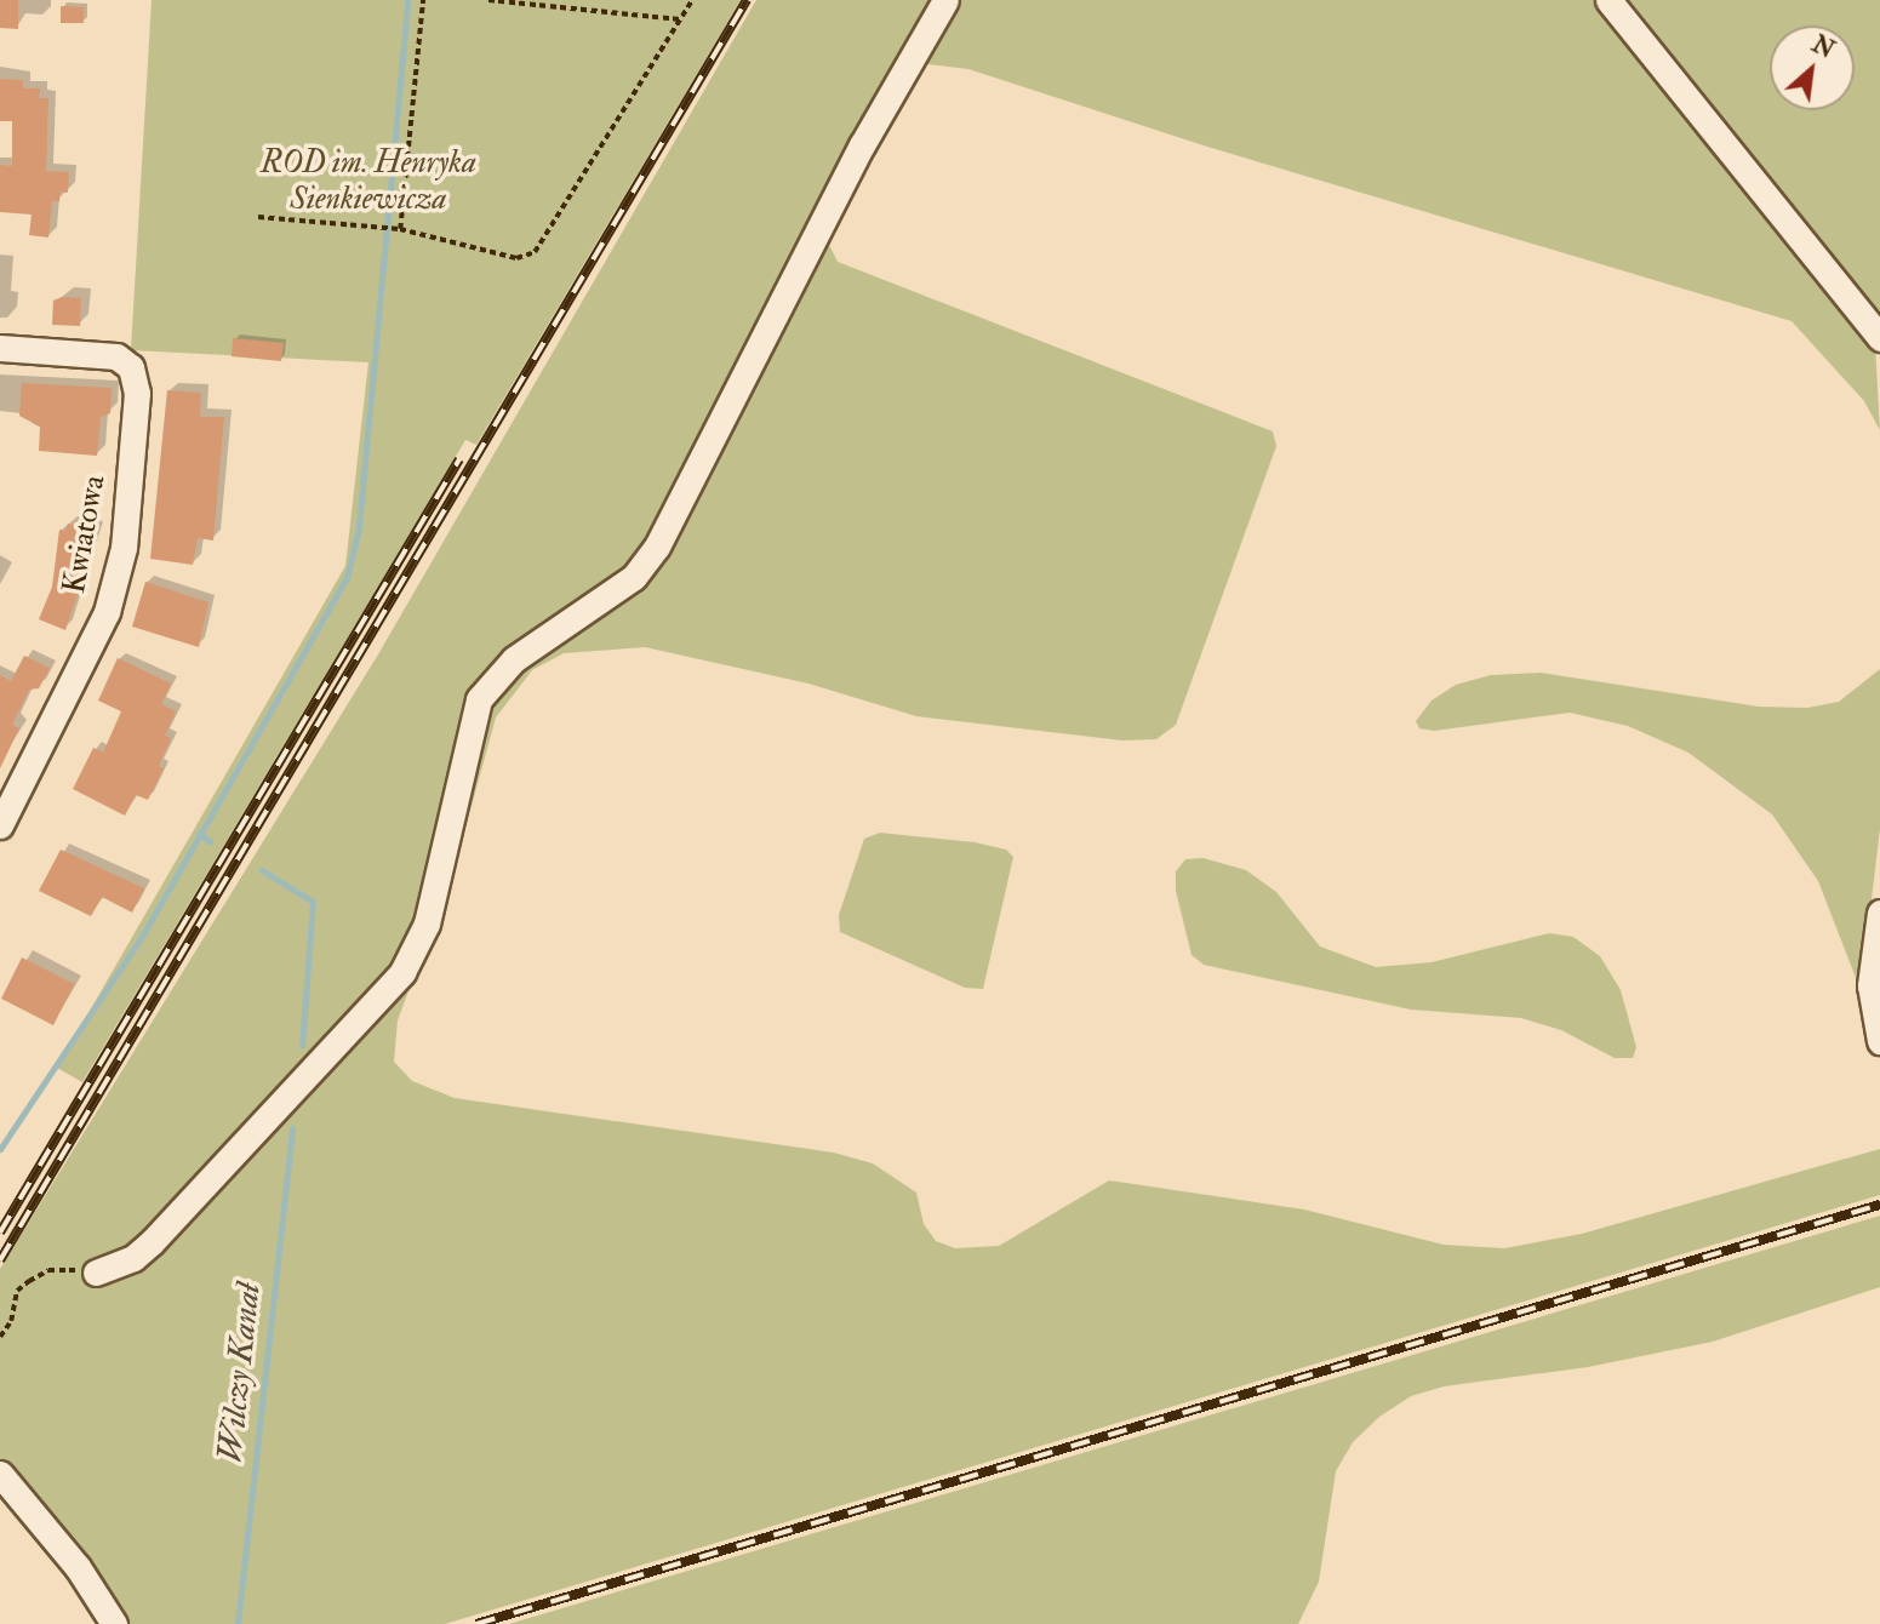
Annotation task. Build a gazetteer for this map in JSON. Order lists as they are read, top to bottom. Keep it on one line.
{"streets":{"street":["Kwiatowa"]},"water":["Wilczy Kanał"],"parks":["ROD im. Henryka Sienkiewicza"],"north":"top right"}
